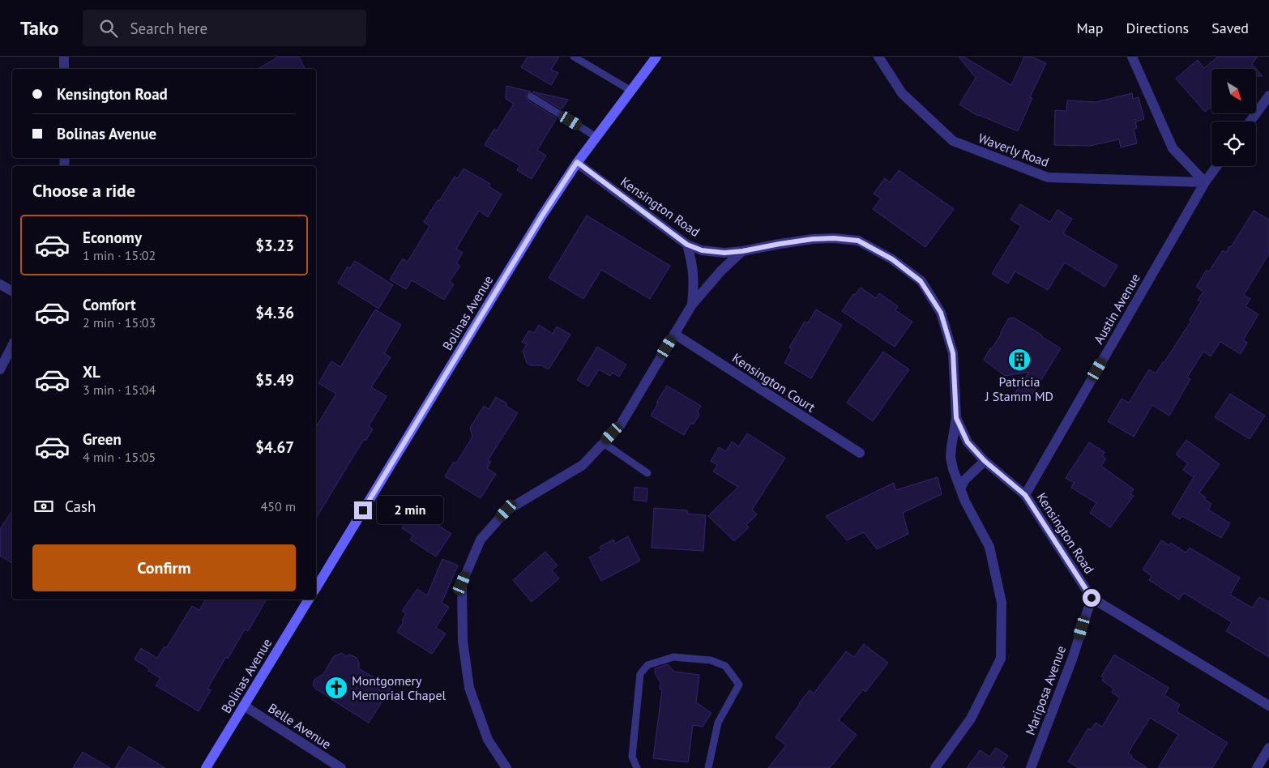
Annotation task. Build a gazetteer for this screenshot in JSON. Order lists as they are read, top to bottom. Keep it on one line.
{"streets":{"street":["Waverly Road","Kensington Road","Austin Avenue","Bolinas Avenue","Kensington Court","Mariposa Avenue","Belle Avenue"]},"crossings":[["Waverly Road","Austin Avenue"],["Kensington Road","Austin Avenue"],["Kensington Road","Bolinas Avenue"],["Kensington Road","Mariposa Avenue"],["Bolinas Avenue","Belle Avenue"]],"places":{"building":["Patricia J Stamm MD"],"church":["Montgomery Memorial Chapel"]},"north":"bottom right","page":{"header":"Tako","search":"Search here","nav":["Map","Directions","Saved"],"banner":["Kensington Road","Bolinas Avenue"],"heading":"Choose a ride","list":[{"name":"Economy","note":"1 min · 15:02","value":"$3.23"},{"name":"Comfort","note":"2 min · 15:03","value":"$4.36"},{"name":"XL","note":"3 min · 15:04","value":"$5.49"},{"name":"Green","note":"4 min · 15:05","value":"$4.67"}],"pay":["Cash","450 m"],"bubble":"2 min","buttons":"Confirm"}}
